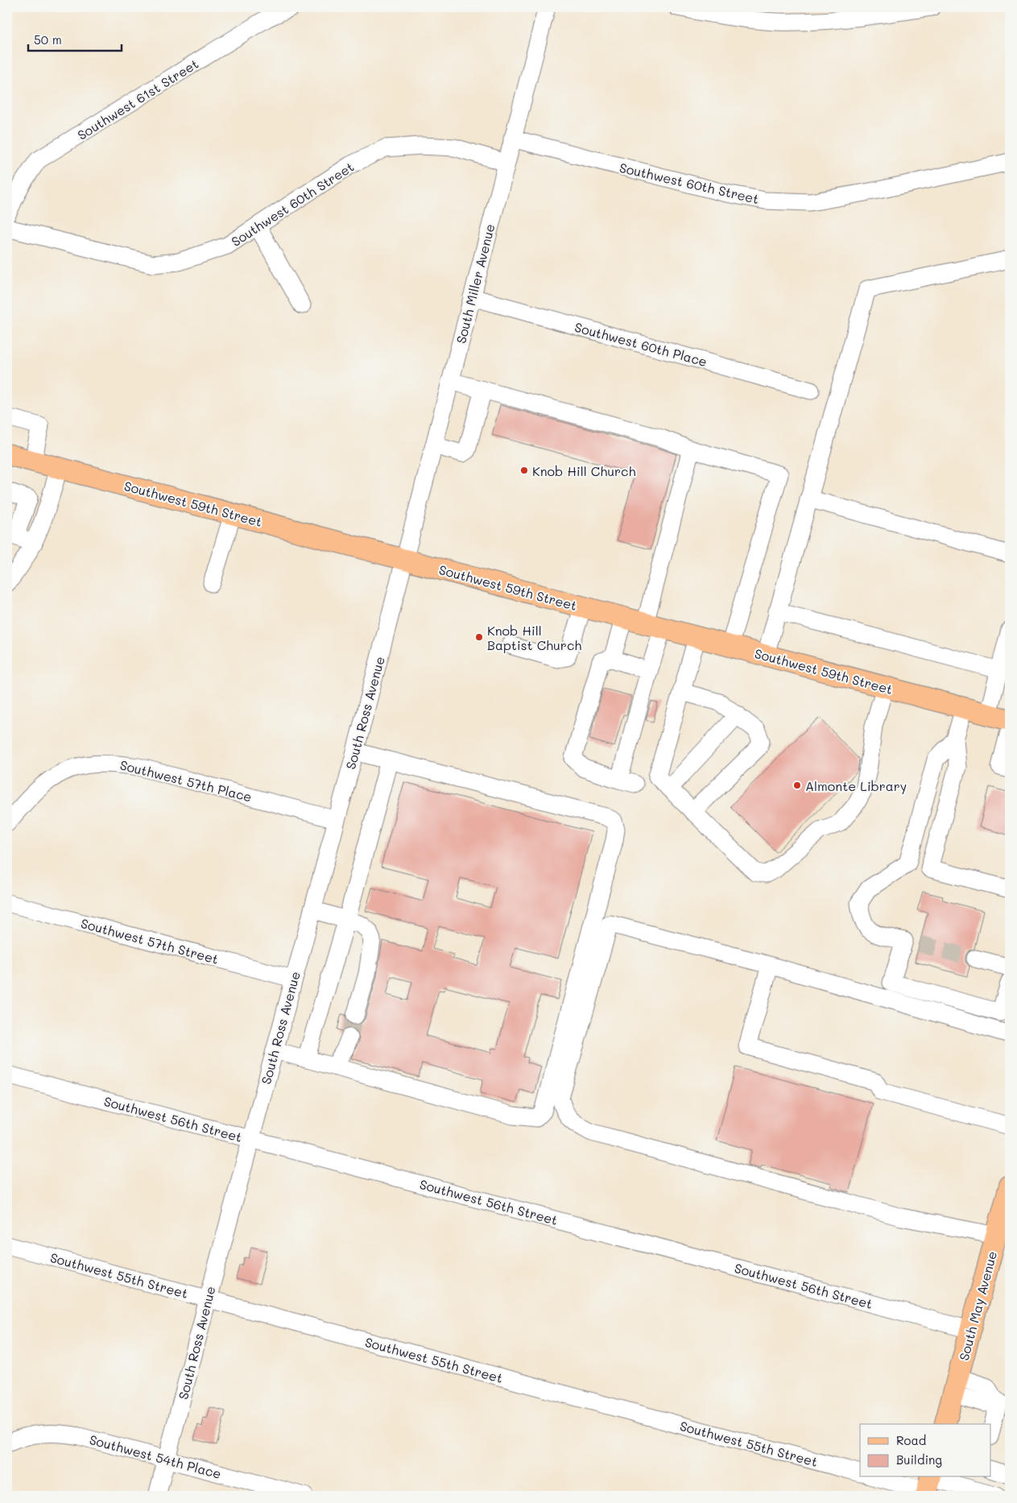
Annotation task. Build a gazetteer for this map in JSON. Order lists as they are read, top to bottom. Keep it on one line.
{"streets":{"main road":["Southwest 59th Street","South May Avenue"],"street":["Southwest 61st Street","Southwest 60th Street","South Miller Avenue","Southwest 60th Place","South Ross Avenue","Southwest 57th Place","Southwest 57th Street","Southwest 56th Street","Southwest 55th Street","Southwest 54th Place"]},"crossings":[["Southwest 60th Street","South Miller Avenue"],["South Miller Avenue","Southwest 60th Place"],["South Miller Avenue","Southwest 59th Street"],["South Miller Avenue","South Ross Avenue"],["Southwest 59th Street","South Ross Avenue"],["South Ross Avenue","Southwest 57th Place"],["South Ross Avenue","Southwest 57th Street"],["South Ross Avenue","Southwest 56th Street"],["South Ross Avenue","Southwest 55th Street"],["South Ross Avenue","Southwest 54th Place"],["Southwest 56th Street","South May Avenue"]],"places":["Knob Hill Church","Knob Hill Baptist Church","Almonte Library"],"legend":["Road","Building"],"scale_bar":"50 m"}
